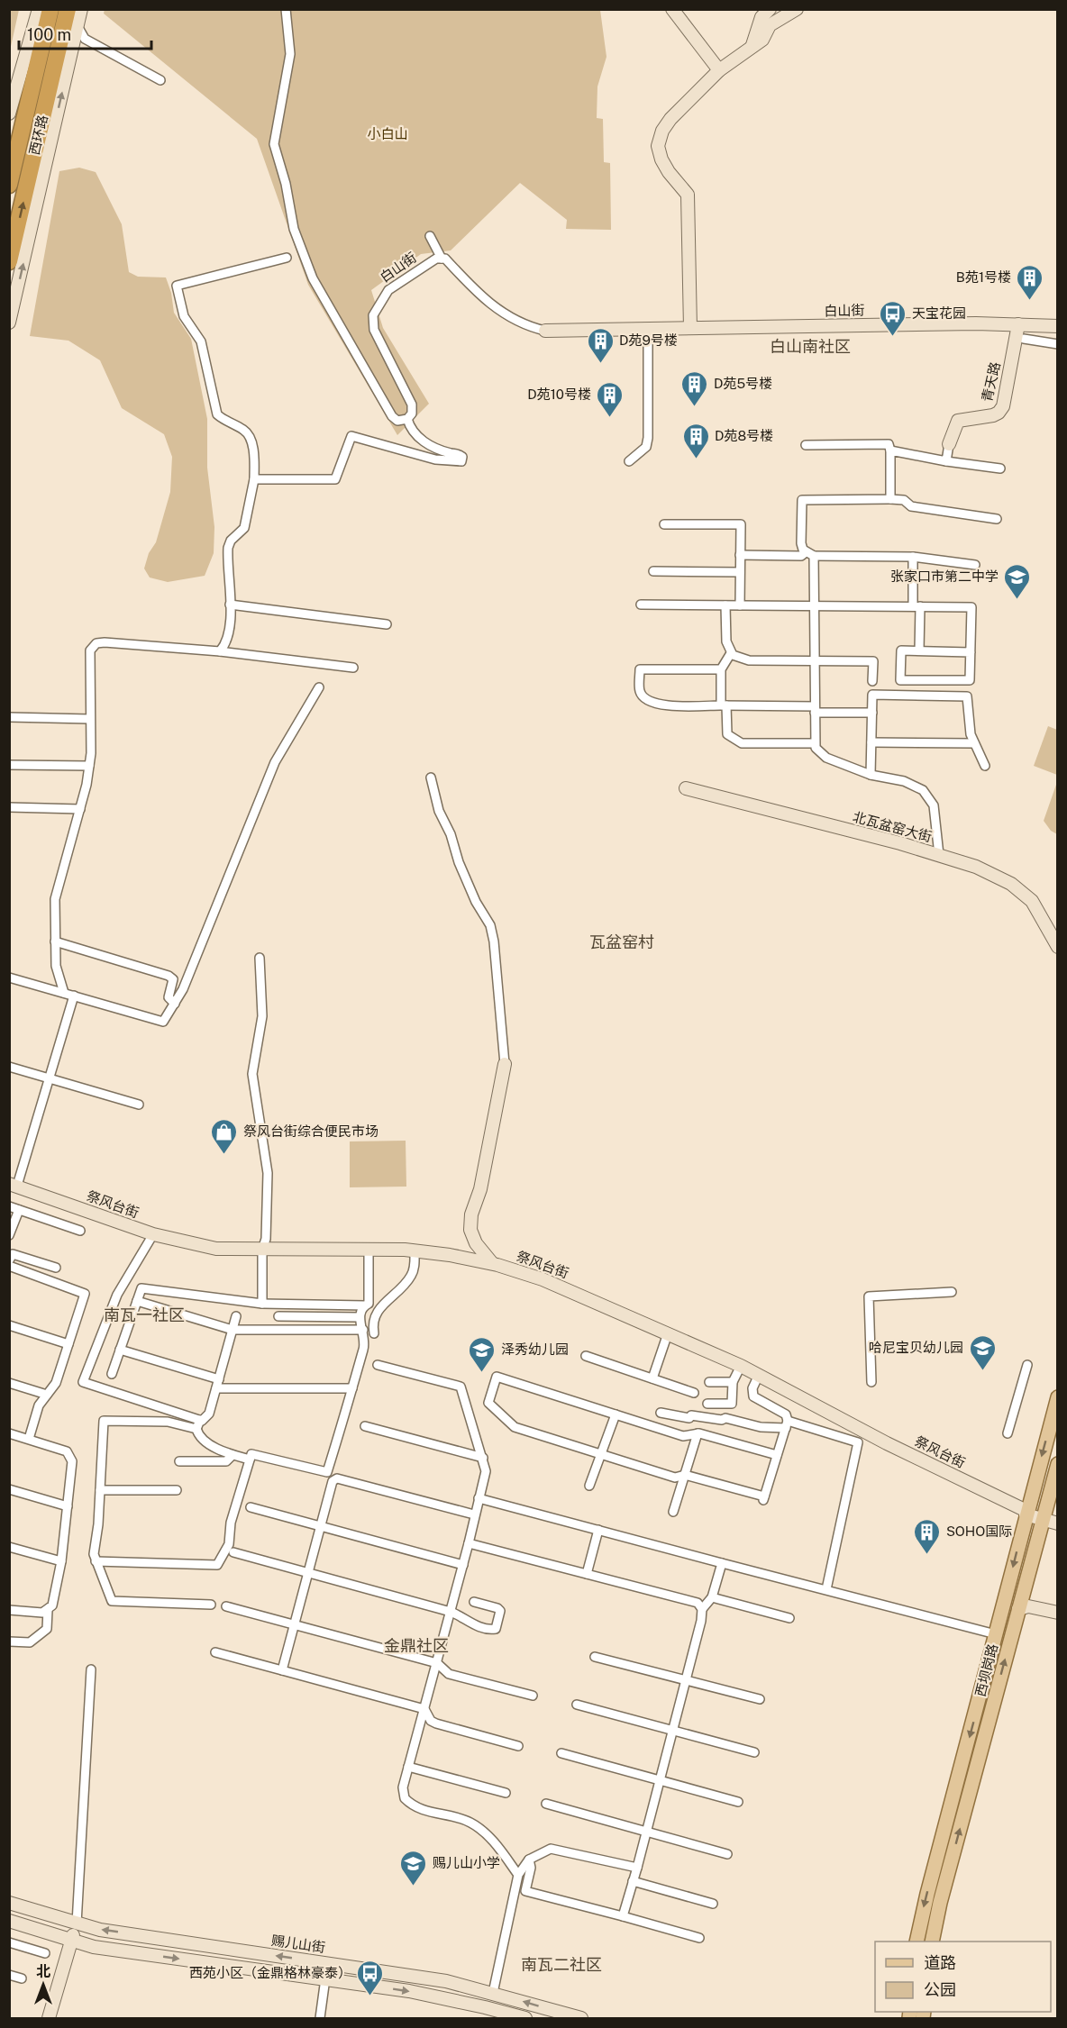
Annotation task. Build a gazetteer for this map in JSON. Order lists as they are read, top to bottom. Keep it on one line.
{"streets":{"highway":["西环路"],"main road":["白山街","青天路","北瓦盆窑大街","祭风台街","西坝岗路","赐儿山街"]},"crossings":[["白山街","青天路"],["祭风台街","西坝岗路"]],"districts":["白山南社区","瓦盆窑村","南瓦一社区","金鼎社区","南瓦二社区"],"parks":["小白山"],"places":{"building":["B苑1号楼","D苑9号楼","D苑5号楼","D苑10号楼","D苑8号楼","SOHO国际"],"bus stop":["天宝花园","西苑小区（金鼎格林豪泰）"],"school or university":["张家口市第二中学","哈尼宝贝幼儿园","泽秀幼儿园","赐儿山小学"],"shop":["祭风台街综合便民市场"]},"legend":["道路","公园"],"scale_bar":"100 m","north":"top"}
